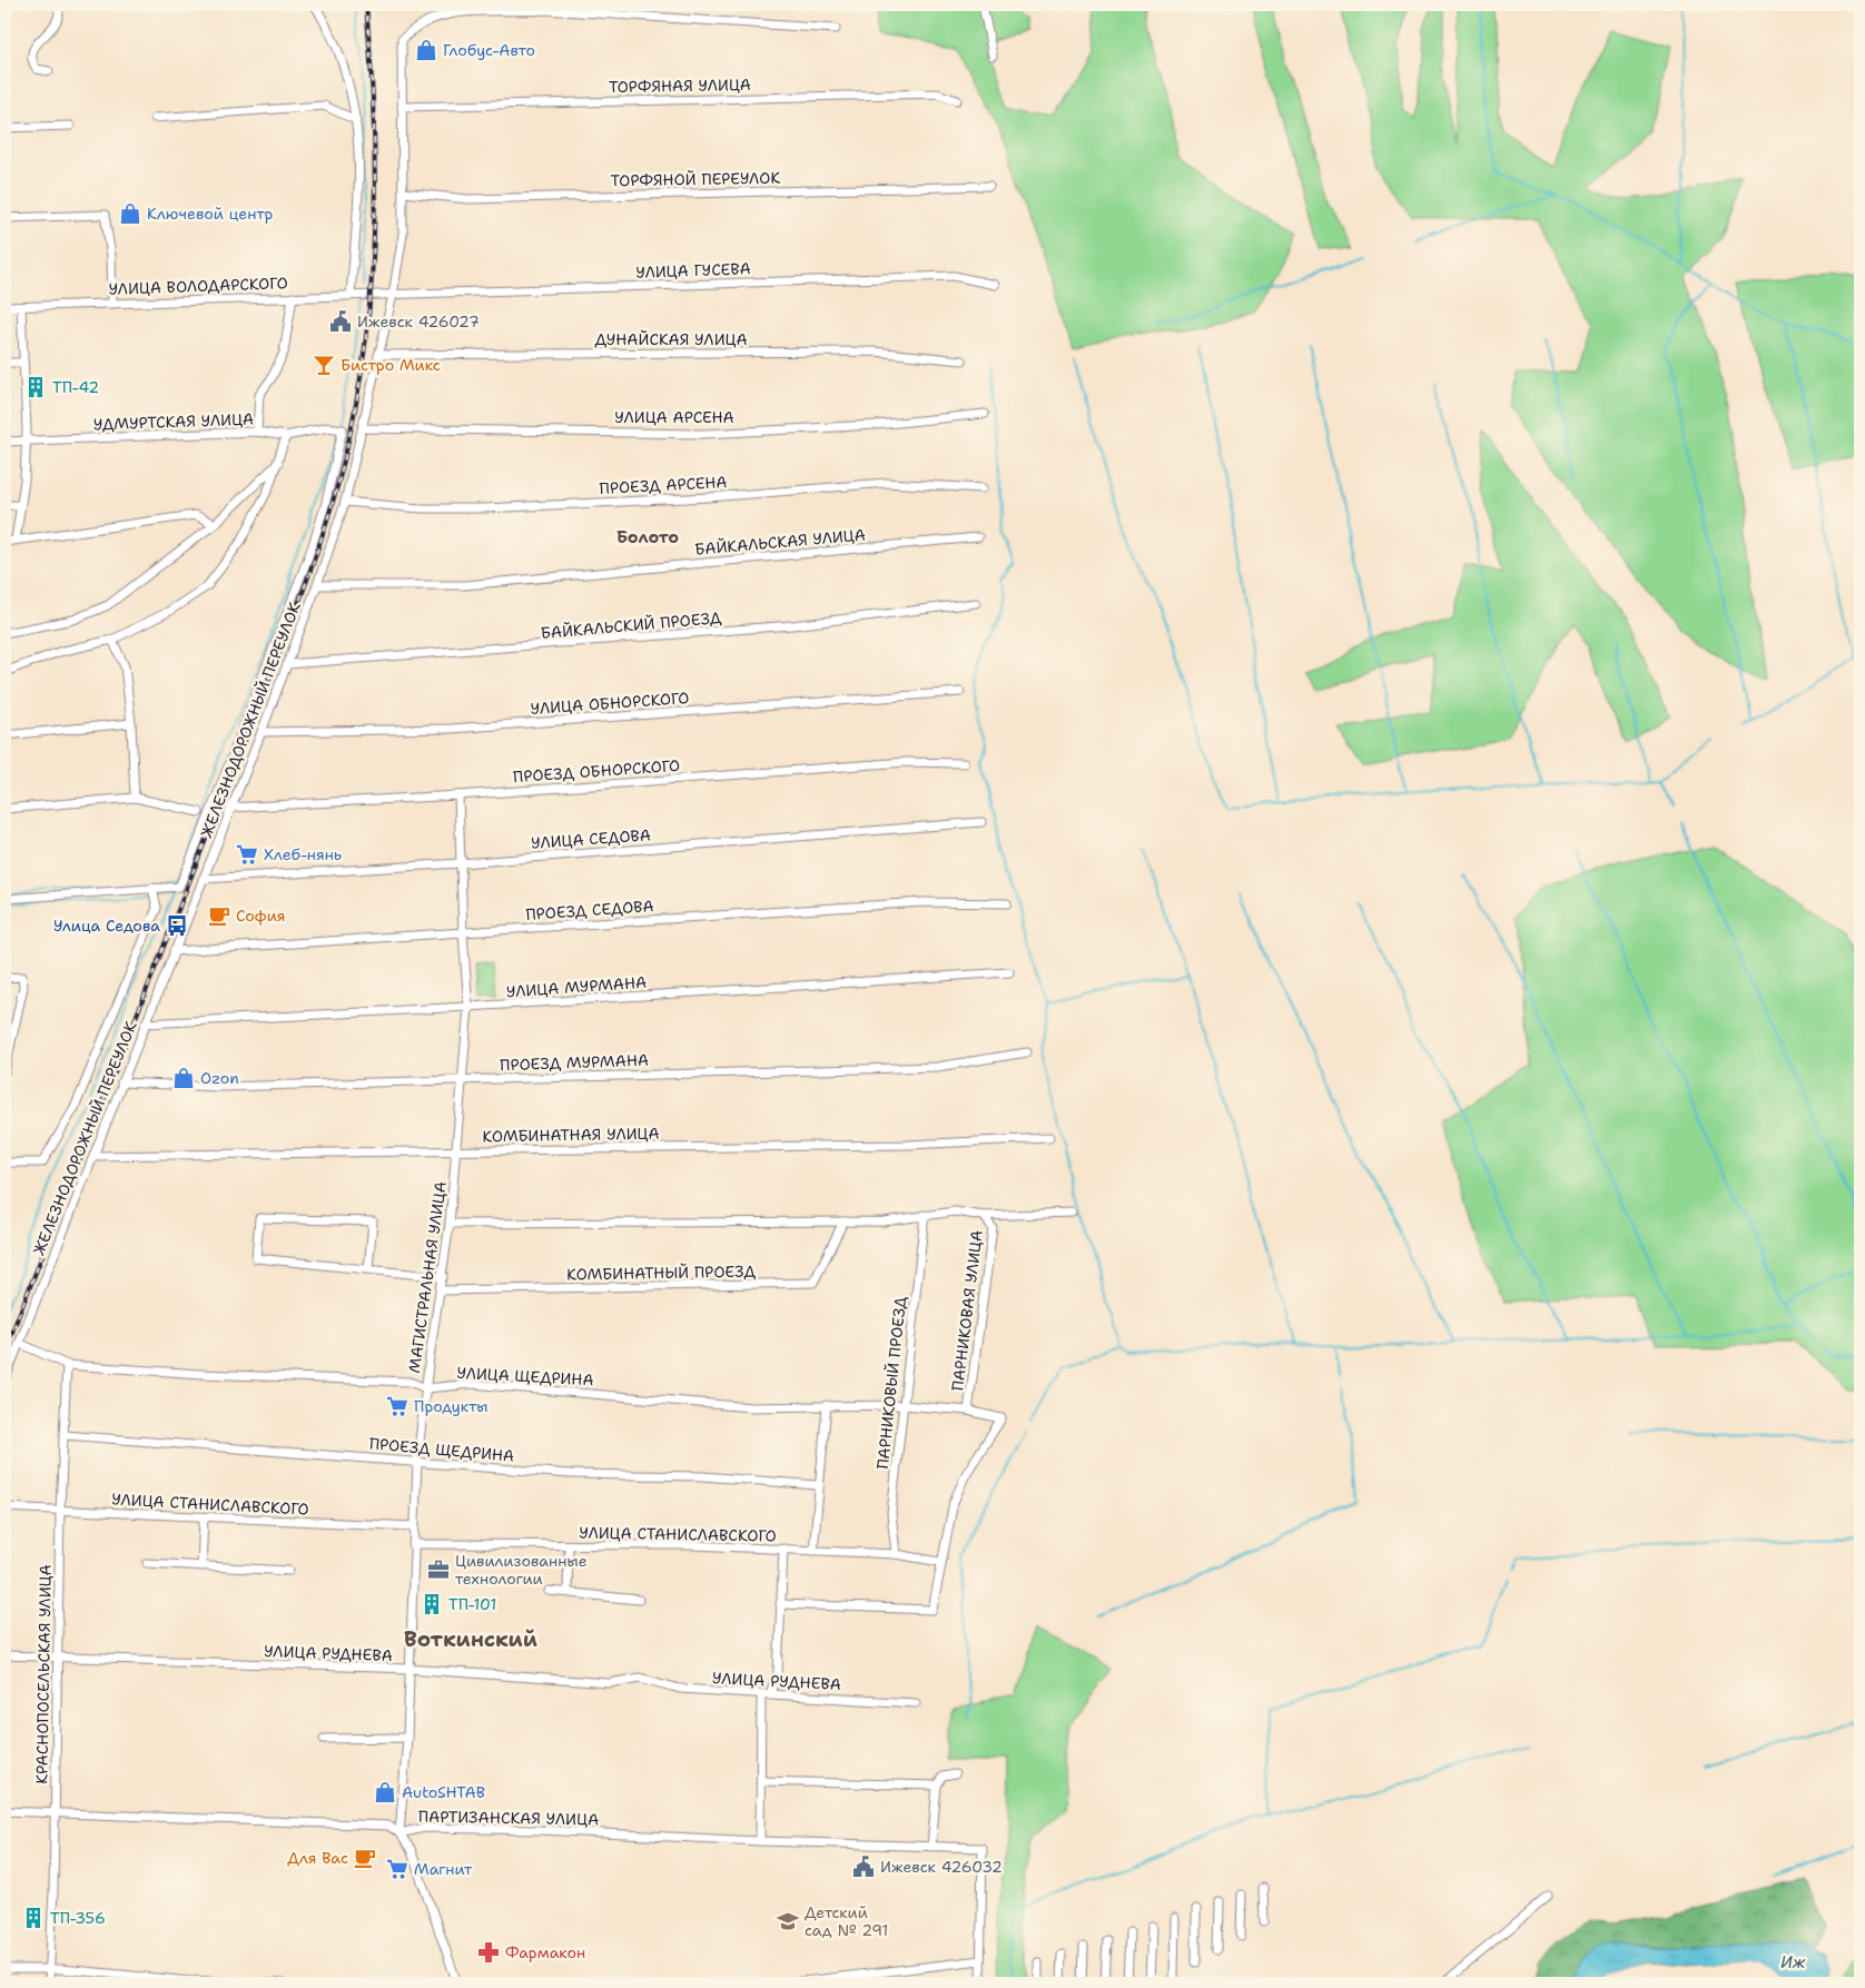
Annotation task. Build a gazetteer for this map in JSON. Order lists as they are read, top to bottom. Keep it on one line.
{"streets":{"street":["ТОРФЯНАЯ УЛИЦА","ТОРФЯНОЙ ПЕРЕУЛОК","УЛИЦА ГУСЕВА","УЛИЦА ВОЛОДАРСКОГО","ДУНАЙСКАЯ УЛИЦА","УЛИЦА АРСЕНА","УДМУРТСКАЯ УЛИЦА","ПРОЕЗД АРСЕНА","БАЙКАЛЬСКАЯ УЛИЦА","БАЙКАЛЬСКИЙ ПРОЕЗД","УЛИЦА ОБНОРСКОГО","ЖЕЛЕЗНОДОРОЖНЫЙ ПЕРЕУЛОК","ПРОЕЗД ОБНОРСКОГО","УЛИЦА СЕДОВА","ПРОЕЗД СЕДОВА","УЛИЦА МУРМАНА","ПРОЕЗД МУРМАНА","КОМБИНАТНАЯ УЛИЦА","КОМБИНАТНЫЙ ПРОЕЗД","МАГИСТРАЛЬНАЯ УЛИЦА","ПАРНИКОВАЯ УЛИЦА","УЛИЦА ЩЕДРИНА","ПАРНИКОВЫЙ ПРОЕЗД","ПРОЕЗД ЩЕДРИНА","УЛИЦА СТАНИСЛАВСКОГО","УЛИЦА РУДНЕВА","КРАСНОПОСЕЛЬСКАЯ УЛИЦА","ПАРТИЗАНСКАЯ УЛИЦА"]},"crossings":[["ТОРФЯНАЯ УЛИЦА","ЖЕЛЕЗНОДОРОЖНЫЙ ПЕРЕУЛОК"],["ТОРФЯНОЙ ПЕРЕУЛОК","ЖЕЛЕЗНОДОРОЖНЫЙ ПЕРЕУЛОК"],["УЛИЦА ГУСЕВА","УЛИЦА ВОЛОДАРСКОГО"],["УЛИЦА ГУСЕВА","ЖЕЛЕЗНОДОРОЖНЫЙ ПЕРЕУЛОК"],["УЛИЦА ВОЛОДАРСКОГО","ЖЕЛЕЗНОДОРОЖНЫЙ ПЕРЕУЛОК"],["ДУНАЙСКАЯ УЛИЦА","ЖЕЛЕЗНОДОРОЖНЫЙ ПЕРЕУЛОК"],["УЛИЦА АРСЕНА","ЖЕЛЕЗНОДОРОЖНЫЙ ПЕРЕУЛОК"],["УДМУРТСКАЯ УЛИЦА","ЖЕЛЕЗНОДОРОЖНЫЙ ПЕРЕУЛОК"],["ПРОЕЗД АРСЕНА","ЖЕЛЕЗНОДОРОЖНЫЙ ПЕРЕУЛОК"],["БАЙКАЛЬСКАЯ УЛИЦА","ЖЕЛЕЗНОДОРОЖНЫЙ ПЕРЕУЛОК"],["БАЙКАЛЬСКИЙ ПРОЕЗД","ЖЕЛЕЗНОДОРОЖНЫЙ ПЕРЕУЛОК"],["УЛИЦА ОБНОРСКОГО","ЖЕЛЕЗНОДОРОЖНЫЙ ПЕРЕУЛОК"],["ЖЕЛЕЗНОДОРОЖНЫЙ ПЕРЕУЛОК","ПРОЕЗД ОБНОРСКОГО"],["ЖЕЛЕЗНОДОРОЖНЫЙ ПЕРЕУЛОК","УЛИЦА СЕДОВА"],["ЖЕЛЕЗНОДОРОЖНЫЙ ПЕРЕУЛОК","ПРОЕЗД СЕДОВА"],["ЖЕЛЕЗНОДОРОЖНЫЙ ПЕРЕУЛОК","УЛИЦА МУРМАНА"],["ЖЕЛЕЗНОДОРОЖНЫЙ ПЕРЕУЛОК","ПРОЕЗД МУРМАНА"],["ЖЕЛЕЗНОДОРОЖНЫЙ ПЕРЕУЛОК","КОМБИНАТНАЯ УЛИЦА"],["ЖЕЛЕЗНОДОРОЖНЫЙ ПЕРЕУЛОК","УЛИЦА ЩЕДРИНА"],["ПРОЕЗД ОБНОРСКОГО","МАГИСТРАЛЬНАЯ УЛИЦА"],["УЛИЦА СЕДОВА","МАГИСТРАЛЬНАЯ УЛИЦА"],["ПРОЕЗД СЕДОВА","МАГИСТРАЛЬНАЯ УЛИЦА"],["УЛИЦА МУРМАНА","МАГИСТРАЛЬНАЯ УЛИЦА"],["ПРОЕЗД МУРМАНА","МАГИСТРАЛЬНАЯ УЛИЦА"],["КОМБИНАТНАЯ УЛИЦА","МАГИСТРАЛЬНАЯ УЛИЦА"],["КОМБИНАТНЫЙ ПРОЕЗД","МАГИСТРАЛЬНАЯ УЛИЦА"],["МАГИСТРАЛЬНАЯ УЛИЦА","УЛИЦА ЩЕДРИНА"],["МАГИСТРАЛЬНАЯ УЛИЦА","ПРОЕЗД ЩЕДРИНА"],["МАГИСТРАЛЬНАЯ УЛИЦА","УЛИЦА СТАНИСЛАВСКОГО"],["МАГИСТРАЛЬНАЯ УЛИЦА","УЛИЦА РУДНЕВА"],["МАГИСТРАЛЬНАЯ УЛИЦА","ПАРТИЗАНСКАЯ УЛИЦА"],["ПАРНИКОВАЯ УЛИЦА","УЛИЦА ЩЕДРИНА"],["УЛИЦА ЩЕДРИНА","ПАРНИКОВЫЙ ПРОЕЗД"],["УЛИЦА ЩЕДРИНА","УЛИЦА СТАНИСЛАВСКОГО"],["УЛИЦА ЩЕДРИНА","КРАСНОПОСЕЛЬСКАЯ УЛИЦА"],["ПАРНИКОВЫЙ ПРОЕЗД","УЛИЦА СТАНИСЛАВСКОГО"],["ПРОЕЗД ЩЕДРИНА","КРАСНОПОСЕЛЬСКАЯ УЛИЦА"],["УЛИЦА СТАНИСЛАВСКОГО","КРАСНОПОСЕЛЬСКАЯ УЛИЦА"],["УЛИЦА РУДНЕВА","КРАСНОПОСЕЛЬСКАЯ УЛИЦА"],["КРАСНОПОСЕЛЬСКАЯ УЛИЦА","ПАРТИЗАНСКАЯ УЛИЦА"]],"districts":["Болото","Воткинский"],"water":["Иж"],"places":{"shop":["Глобус-Авто","Ключевой центр","Ozon","AutoSHTAB"],"public building":["Ижевск 426027","Ижевск 426032"],"bar":["Бистро Микс"],"building":["ТП-42","ТП-101","ТП-356"],"supermarket":["Хлеб-нянь","Продукты","Магнит"],"cafe":["София","Для Вас"],"bus stop":["Улица Седова"],"office":["Цивилизованные технологии"],"school or university":["Детский сад № 291"],"pharmacy":["Фармакон"]}}
